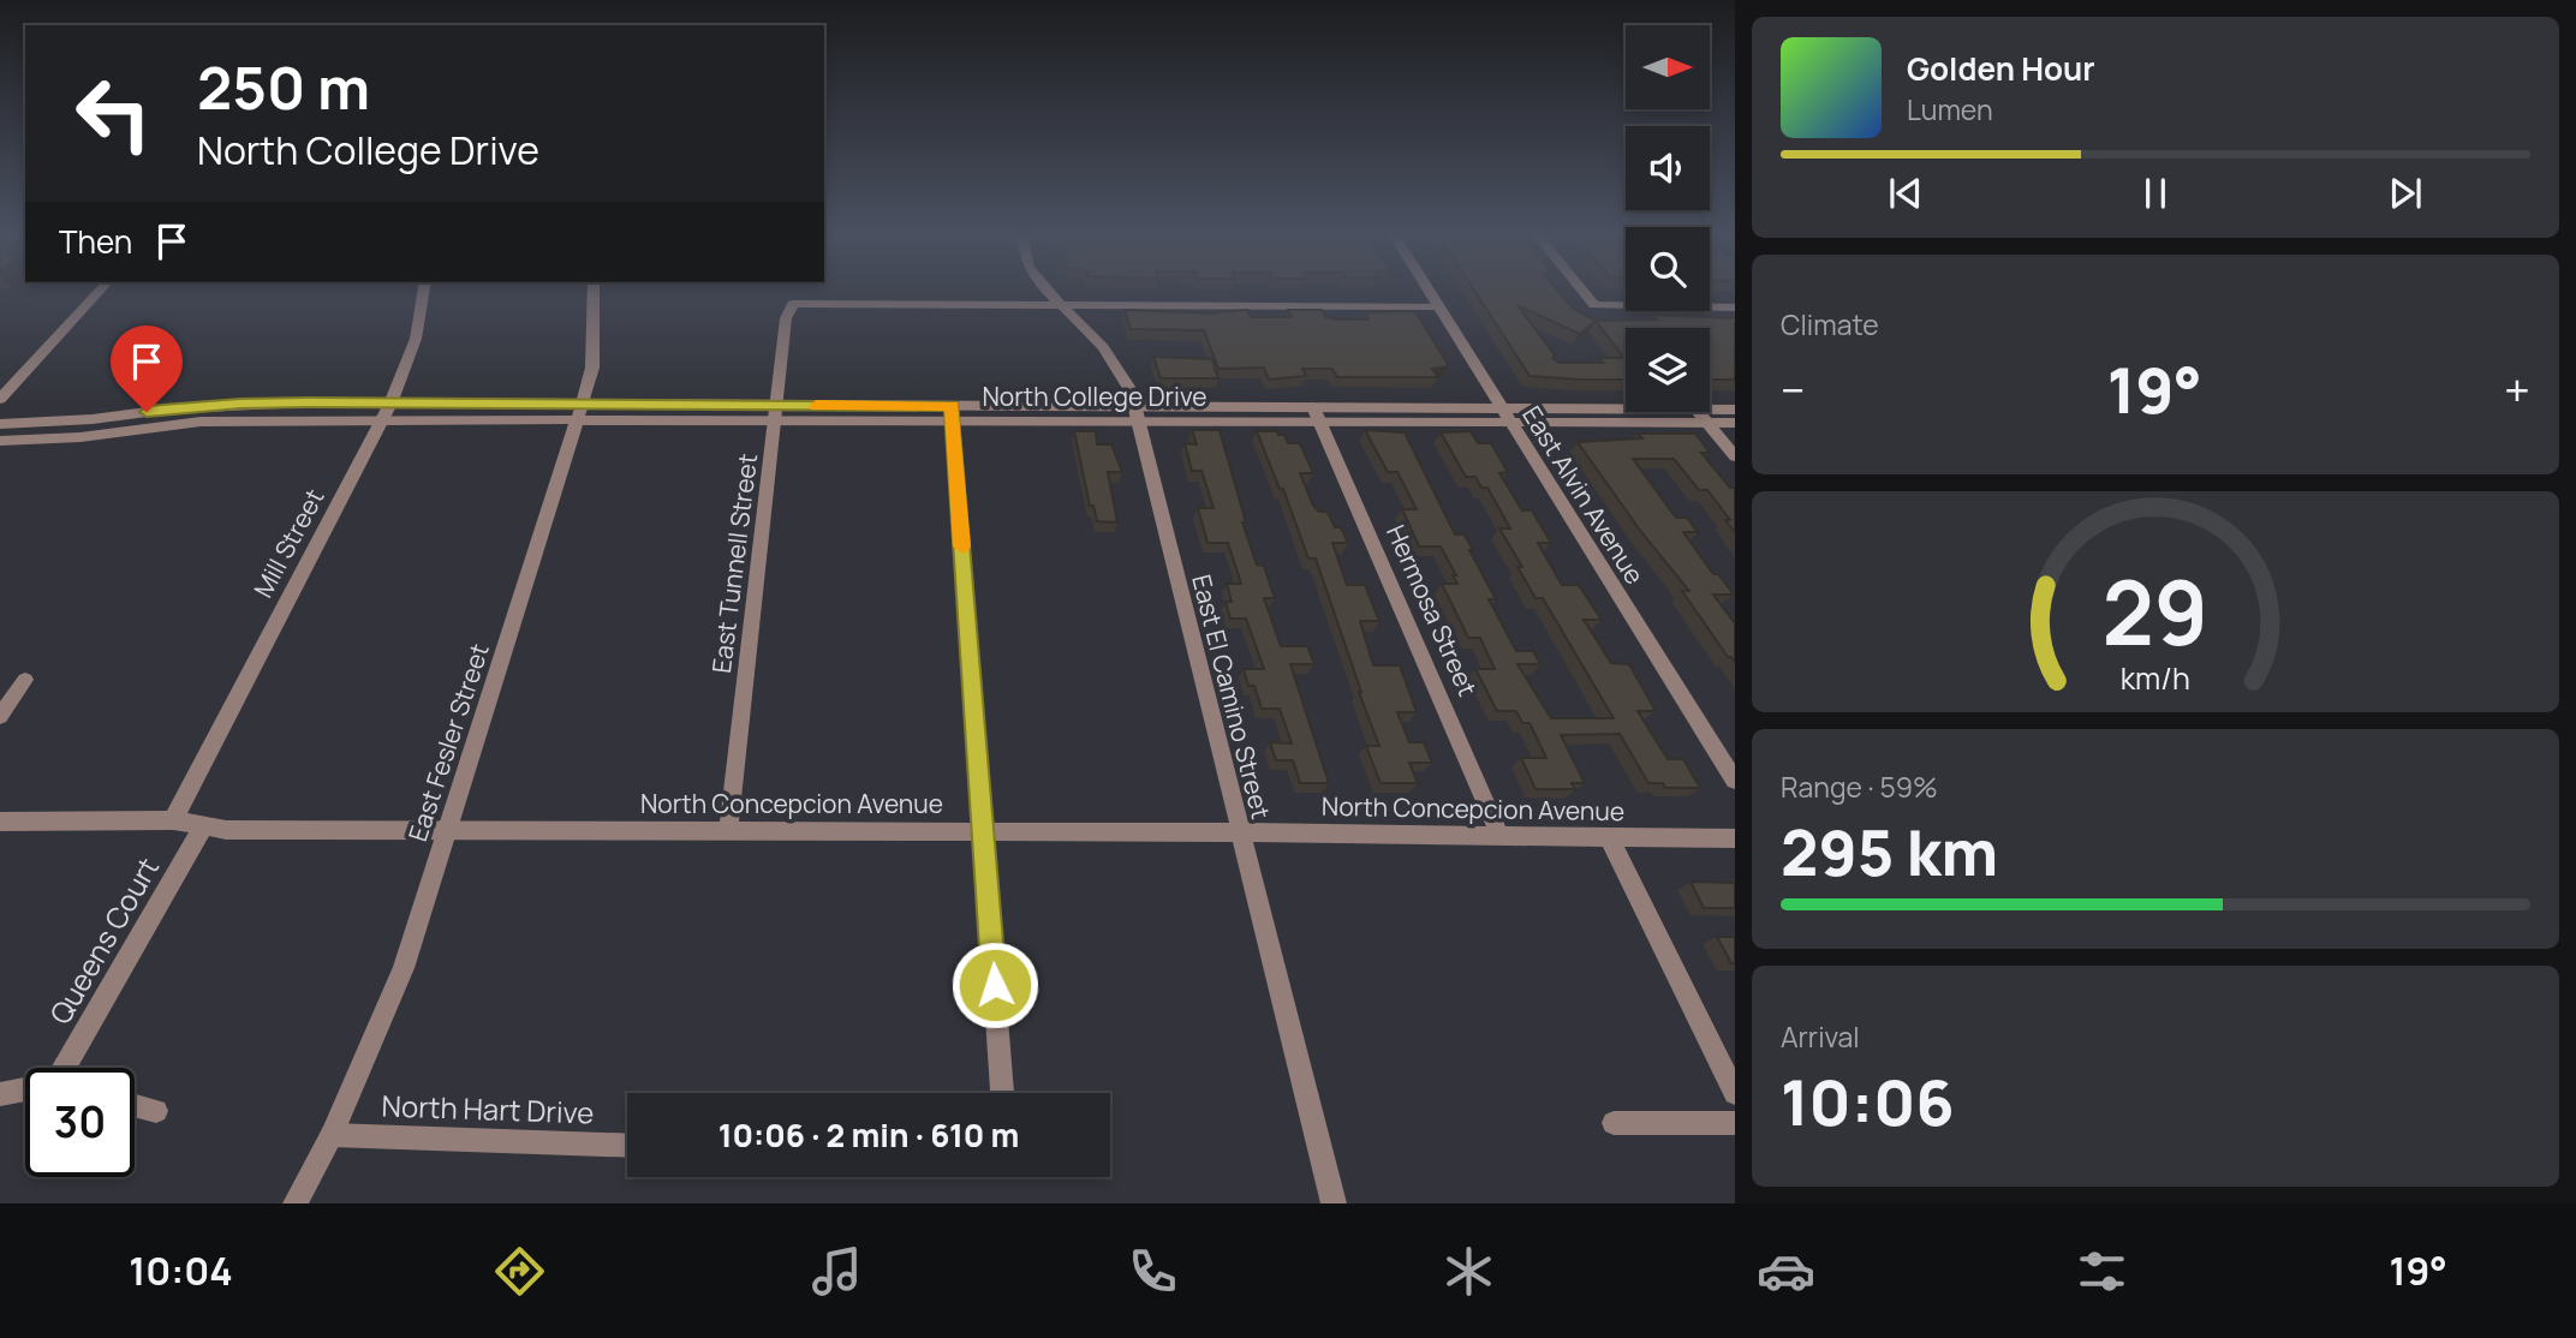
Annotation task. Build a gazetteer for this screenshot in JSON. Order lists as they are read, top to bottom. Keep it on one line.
{"streets":{"street":["North College Drive","East Alvin Avenue","Mill Street","East Tunnell Street","Hermosa Street","East El Camino Street","East Fesler Street","North Concepcion Avenue","Queens Court","North Hart Drive"]},"crossings":[["North College Drive","East Alvin Avenue"],["North College Drive","Mill Street"],["North College Drive","East Tunnell Street"],["North College Drive","Hermosa Street"],["North College Drive","East El Camino Street"],["North College Drive","East Fesler Street"],["Mill Street","North Concepcion Avenue"],["East Tunnell Street","East El Camino Street"],["East Tunnell Street","North Concepcion Avenue"],["Hermosa Street","North Concepcion Avenue"],["East El Camino Street","North Concepcion Avenue"],["East Fesler Street","North Concepcion Avenue"],["East Fesler Street","North Hart Drive"],["North Concepcion Avenue","Queens Court"]],"north":"right","page":{"turn":["250 m","North College Drive"],"song":["Golden Hour","Lumen"],"then":"Then","tile":["Climate",["Range · 59%","295 km"],["Arrival","10:06"]],"heat":["−","19°","+"],"limit":"30","trip":"10:06 · 2 min · 610 m","tabs":["10:04","19°"],"gauge":["29","km/h"]}}
